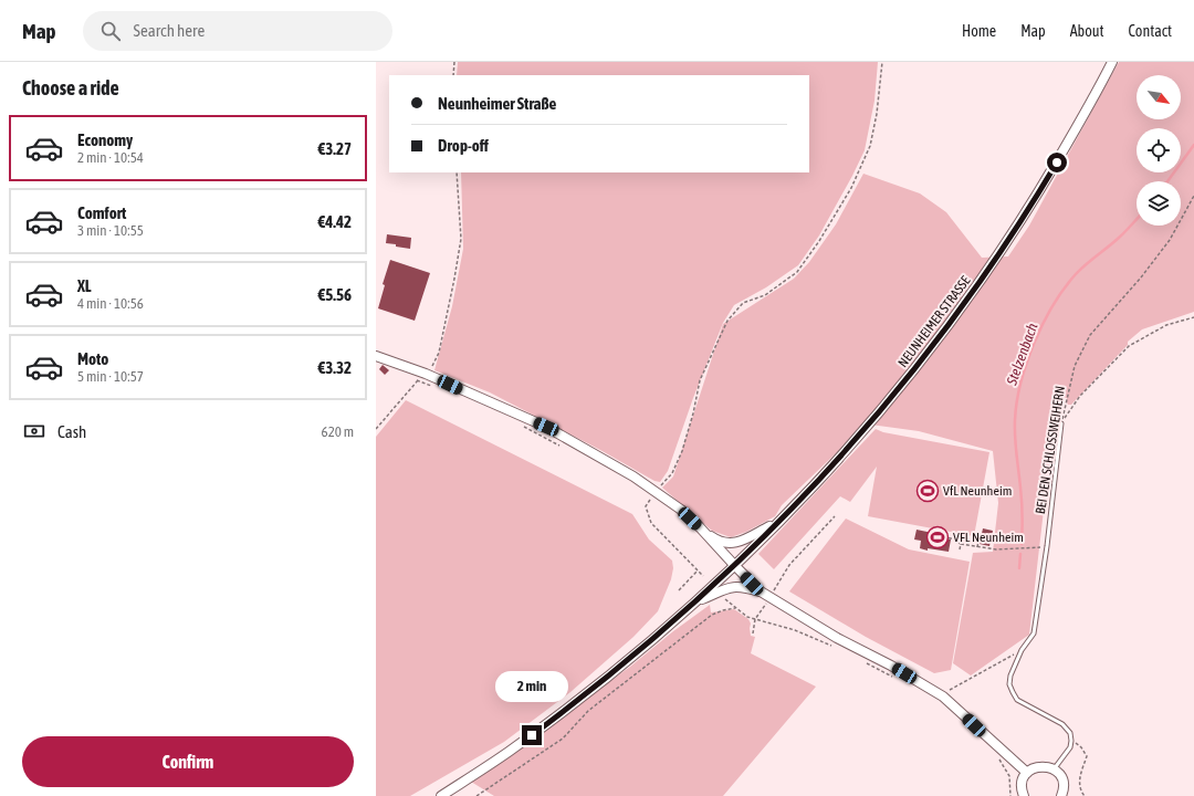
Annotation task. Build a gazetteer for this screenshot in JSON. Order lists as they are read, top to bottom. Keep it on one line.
{"streets":{"street":["NEUNHEIMER STRASSE"],"lane":["BEI DEN SCHLOSSWEIHERN"]},"water":["Stelzenbach"],"places":{"sports":["VfL Neunheim","VFL Neunheim"]},"north":"bottom right","page":{"header":"Map","search":"Search here","nav":["Home","Map","About","Contact"],"heading":"Choose a ride","banner":["Neunheimer Straße","Drop-off"],"list":[{"name":"Economy","note":"2 min · 10:54","value":"€3.27"},{"name":"Comfort","note":"3 min · 10:55","value":"€4.42"},{"name":"XL","note":"4 min · 10:56","value":"€5.56"},{"name":"Moto","note":"5 min · 10:57","value":"€3.32"}],"pay":["Cash","620 m"],"bubble":"2 min","buttons":"Confirm"}}
